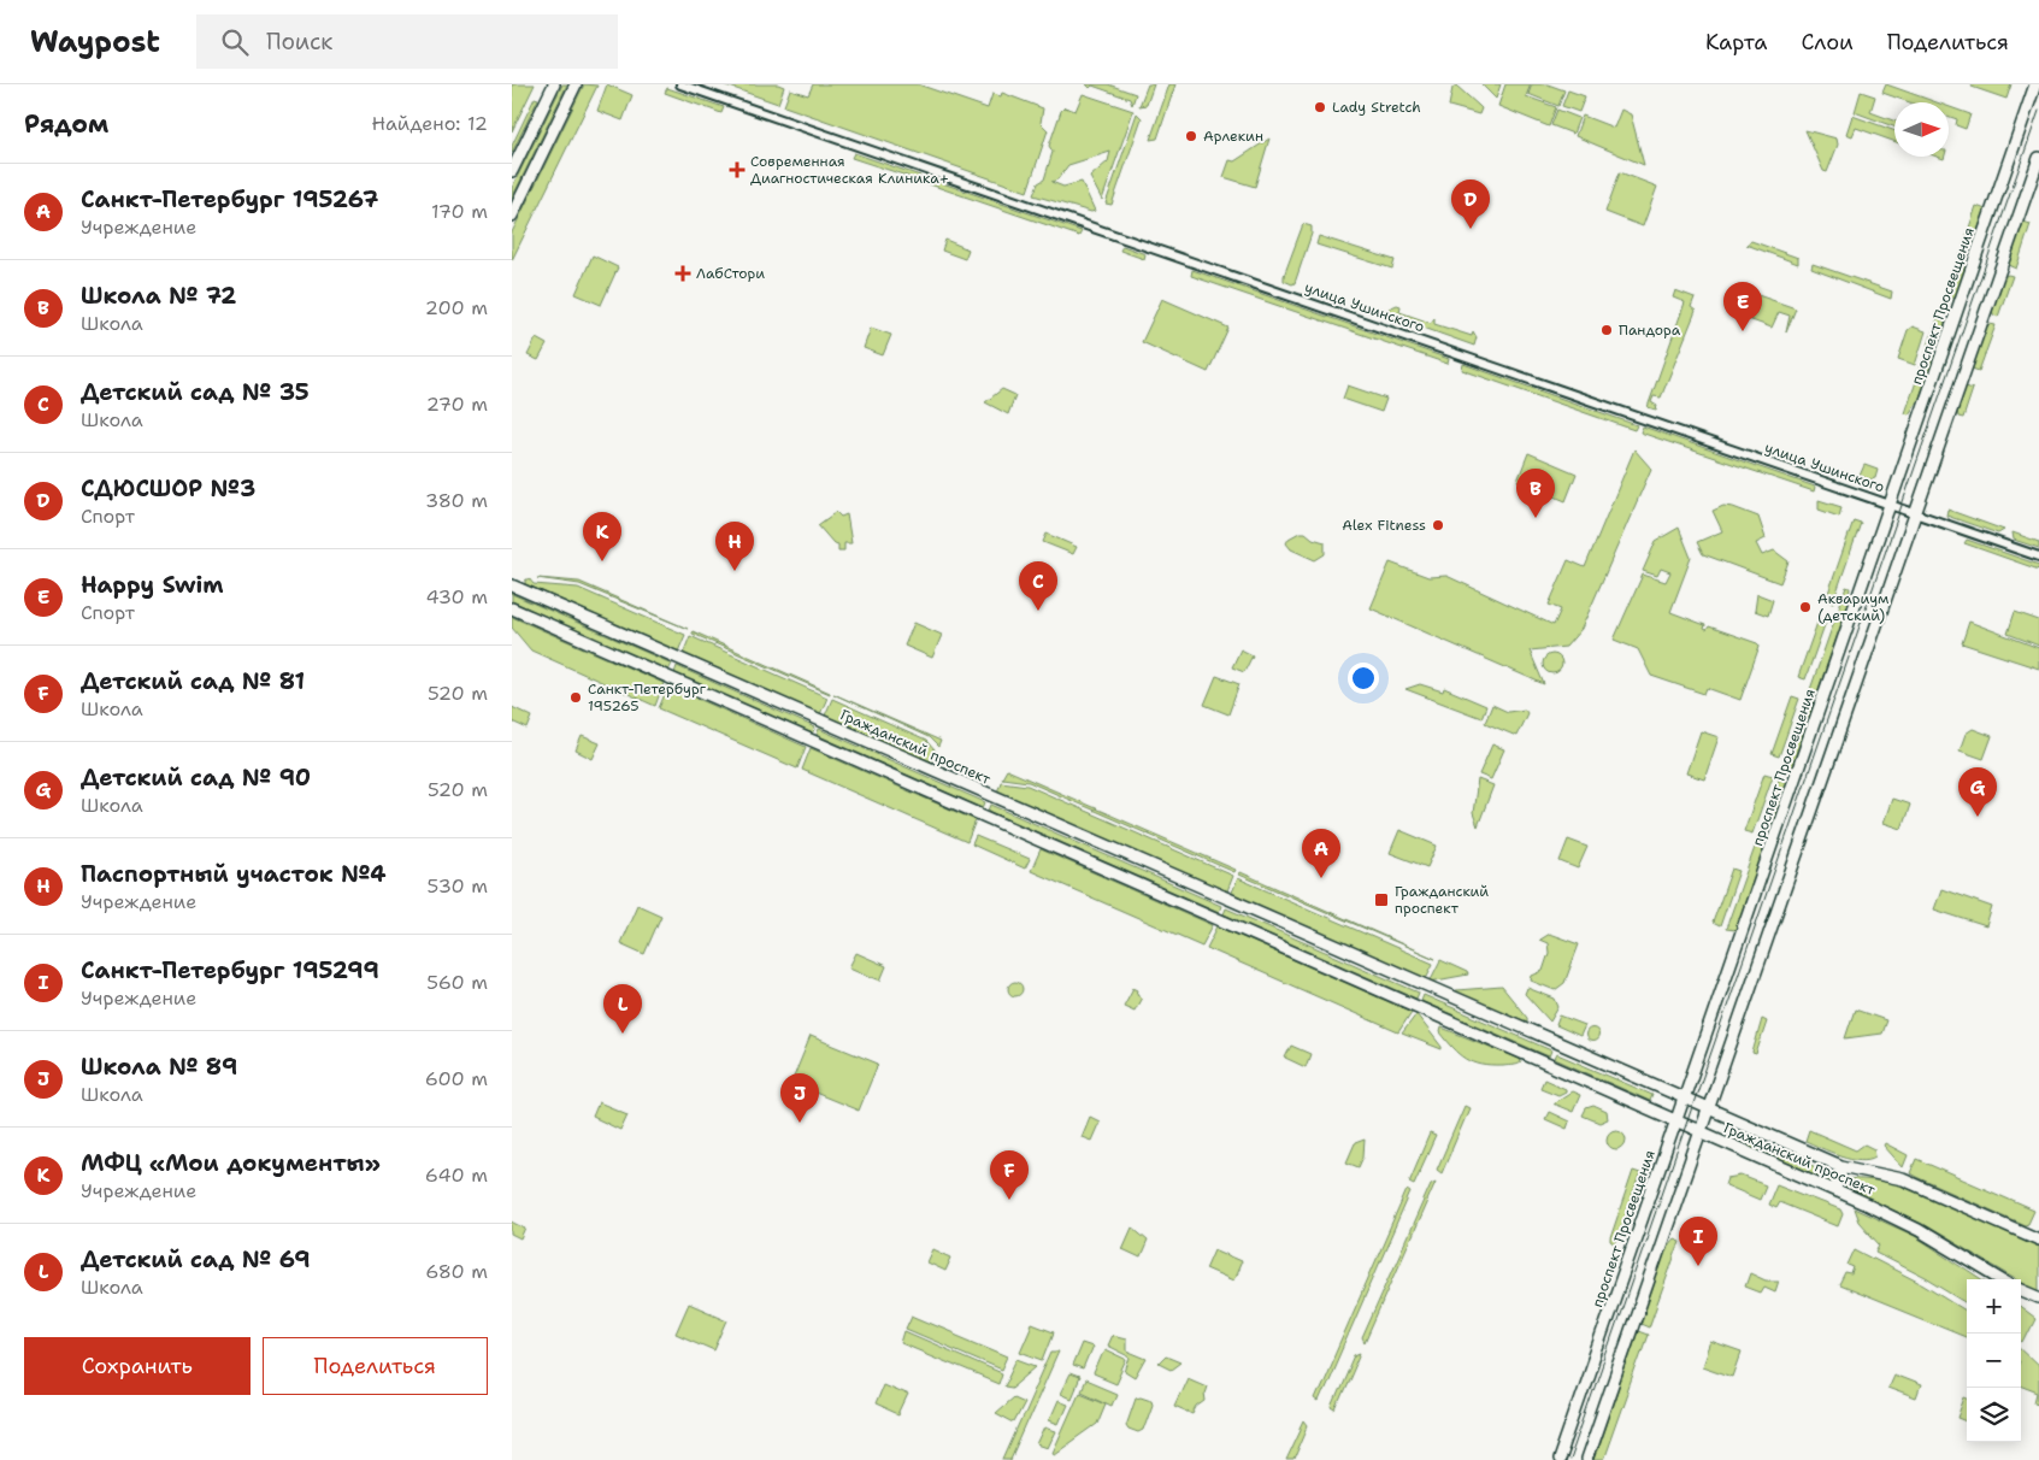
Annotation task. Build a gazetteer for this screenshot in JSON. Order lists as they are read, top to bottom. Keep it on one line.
{"streets":{"main road":["проспект Просвещения","Гражданский проспект"],"street":["улица Ушинского"]},"crossings":[["проспект Просвещения","улица Ушинского"],["проспект Просвещения","Гражданский проспект"]],"places":{"other":["Lady Stretch","Арлекин","Пандора","Alex Fitness","Аквариум (детский)","Санкт-Петербург 195265"],"health":["Современная Диагностическая Клиника+","ЛабСтори"],"transit":["Гражданский проспект"]},"north":"right","page":{"header":"Waypost","search":"Поиск","nav":["Карта","Слои","Поделиться"],"heading":["Рядом","Найдено: 12"],"list":[{"mark":"A","name":"Санкт-Петербург 195267","note":"Учреждение","value":"170 m"},{"mark":"B","name":"Школа № 72","note":"Школа","value":"200 m"},{"mark":"C","name":"Детский сад № 35","note":"Школа","value":"270 m"},{"mark":"D","name":"СДЮСШОР №3","note":"Спорт","value":"380 m"},{"mark":"E","name":"Happy Swim","note":"Спорт","value":"430 m"},{"mark":"F","name":"Детский сад № 81","note":"Школа","value":"520 m"},{"mark":"G","name":"Детский сад № 90","note":"Школа","value":"520 m"},{"mark":"H","name":"Паспортный участок №4","note":"Учреждение","value":"530 m"},{"mark":"I","name":"Санкт-Петербург 195299","note":"Учреждение","value":"560 m"},{"mark":"J","name":"Школа № 89","note":"Школа","value":"600 m"},{"mark":"K","name":"МФЦ «Мои документы»","note":"Учреждение","value":"640 m"},{"mark":"L","name":"Детский сад № 69","note":"Школа","value":"680 m"}],"pins":["D","E","B","K","H","C","G","A","L","J","F","I"],"map_buttons":["+","−"],"buttons":["Сохранить","Поделиться"]}}
